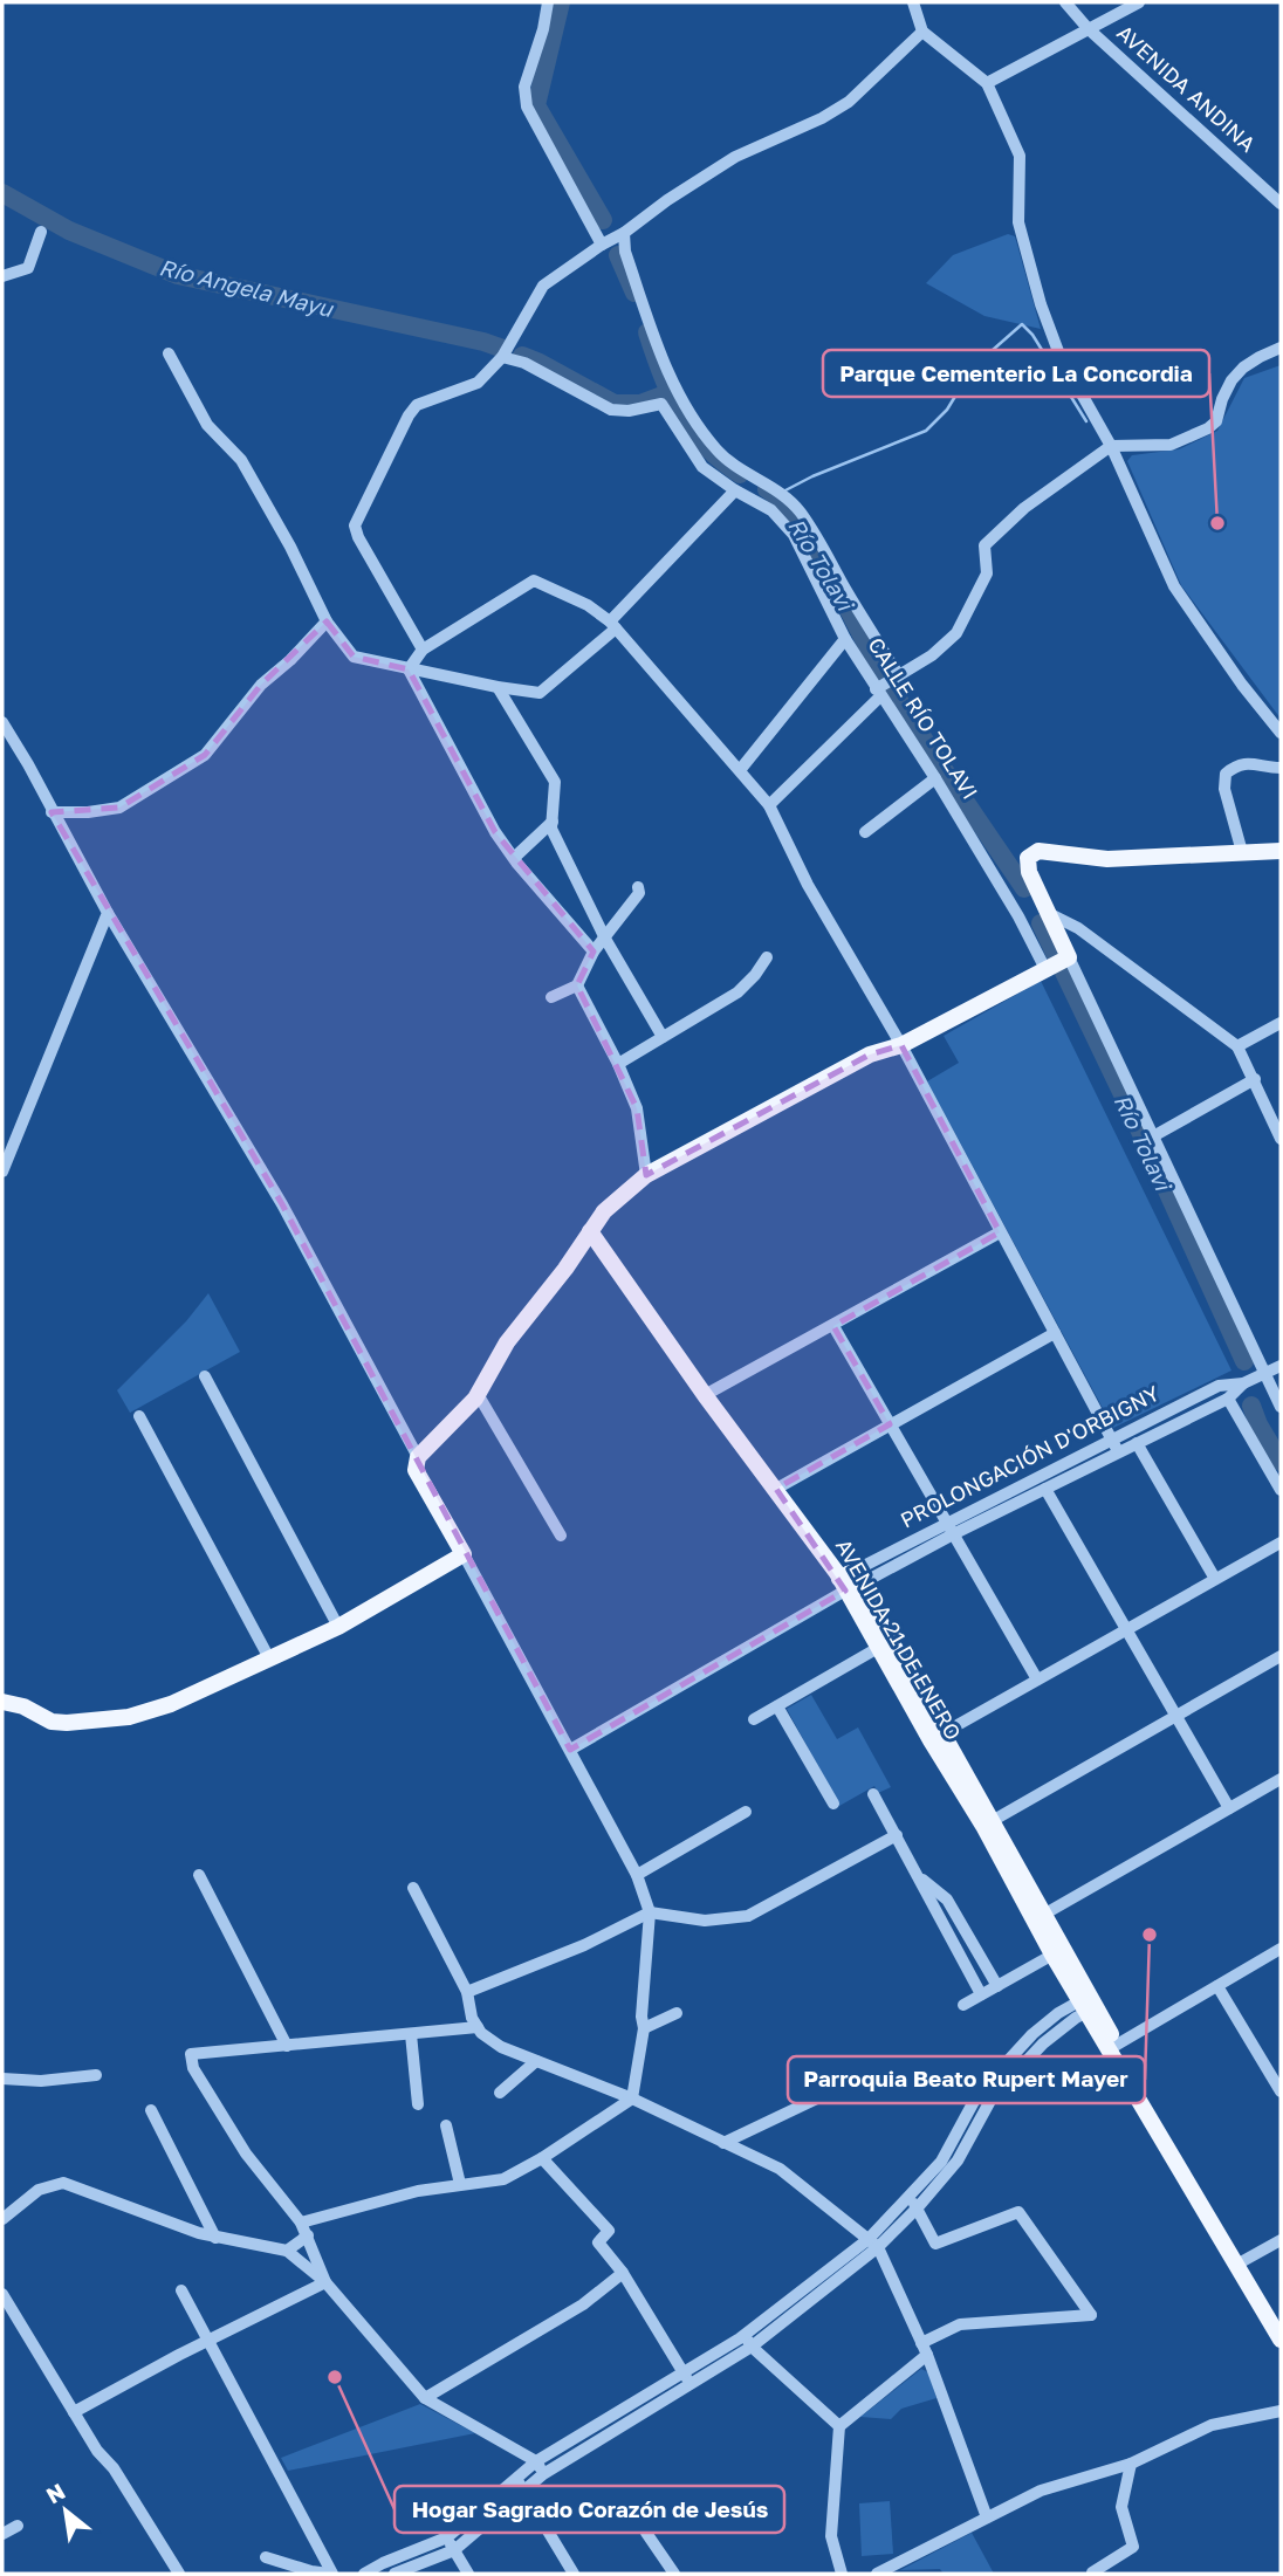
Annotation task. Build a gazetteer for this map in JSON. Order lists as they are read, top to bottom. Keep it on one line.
{"streets":{"main road":["AVENIDA 21 DE ENERO"],"street":["AVENIDA ANDINA","CALLE RÍO TOLAVI","PROLONGACIÓN D'ORBIGNY"]},"crossings":[["PROLONGACIÓN D'ORBIGNY","AVENIDA 21 DE ENERO"]],"water":["Río Angela Mayu","Río Tolavi"],"places":["Parque Cementerio La Concordia","Parroquia Beato Rupert Mayer","Hogar Sagrado Corazón de Jesús"],"north":"top left"}
